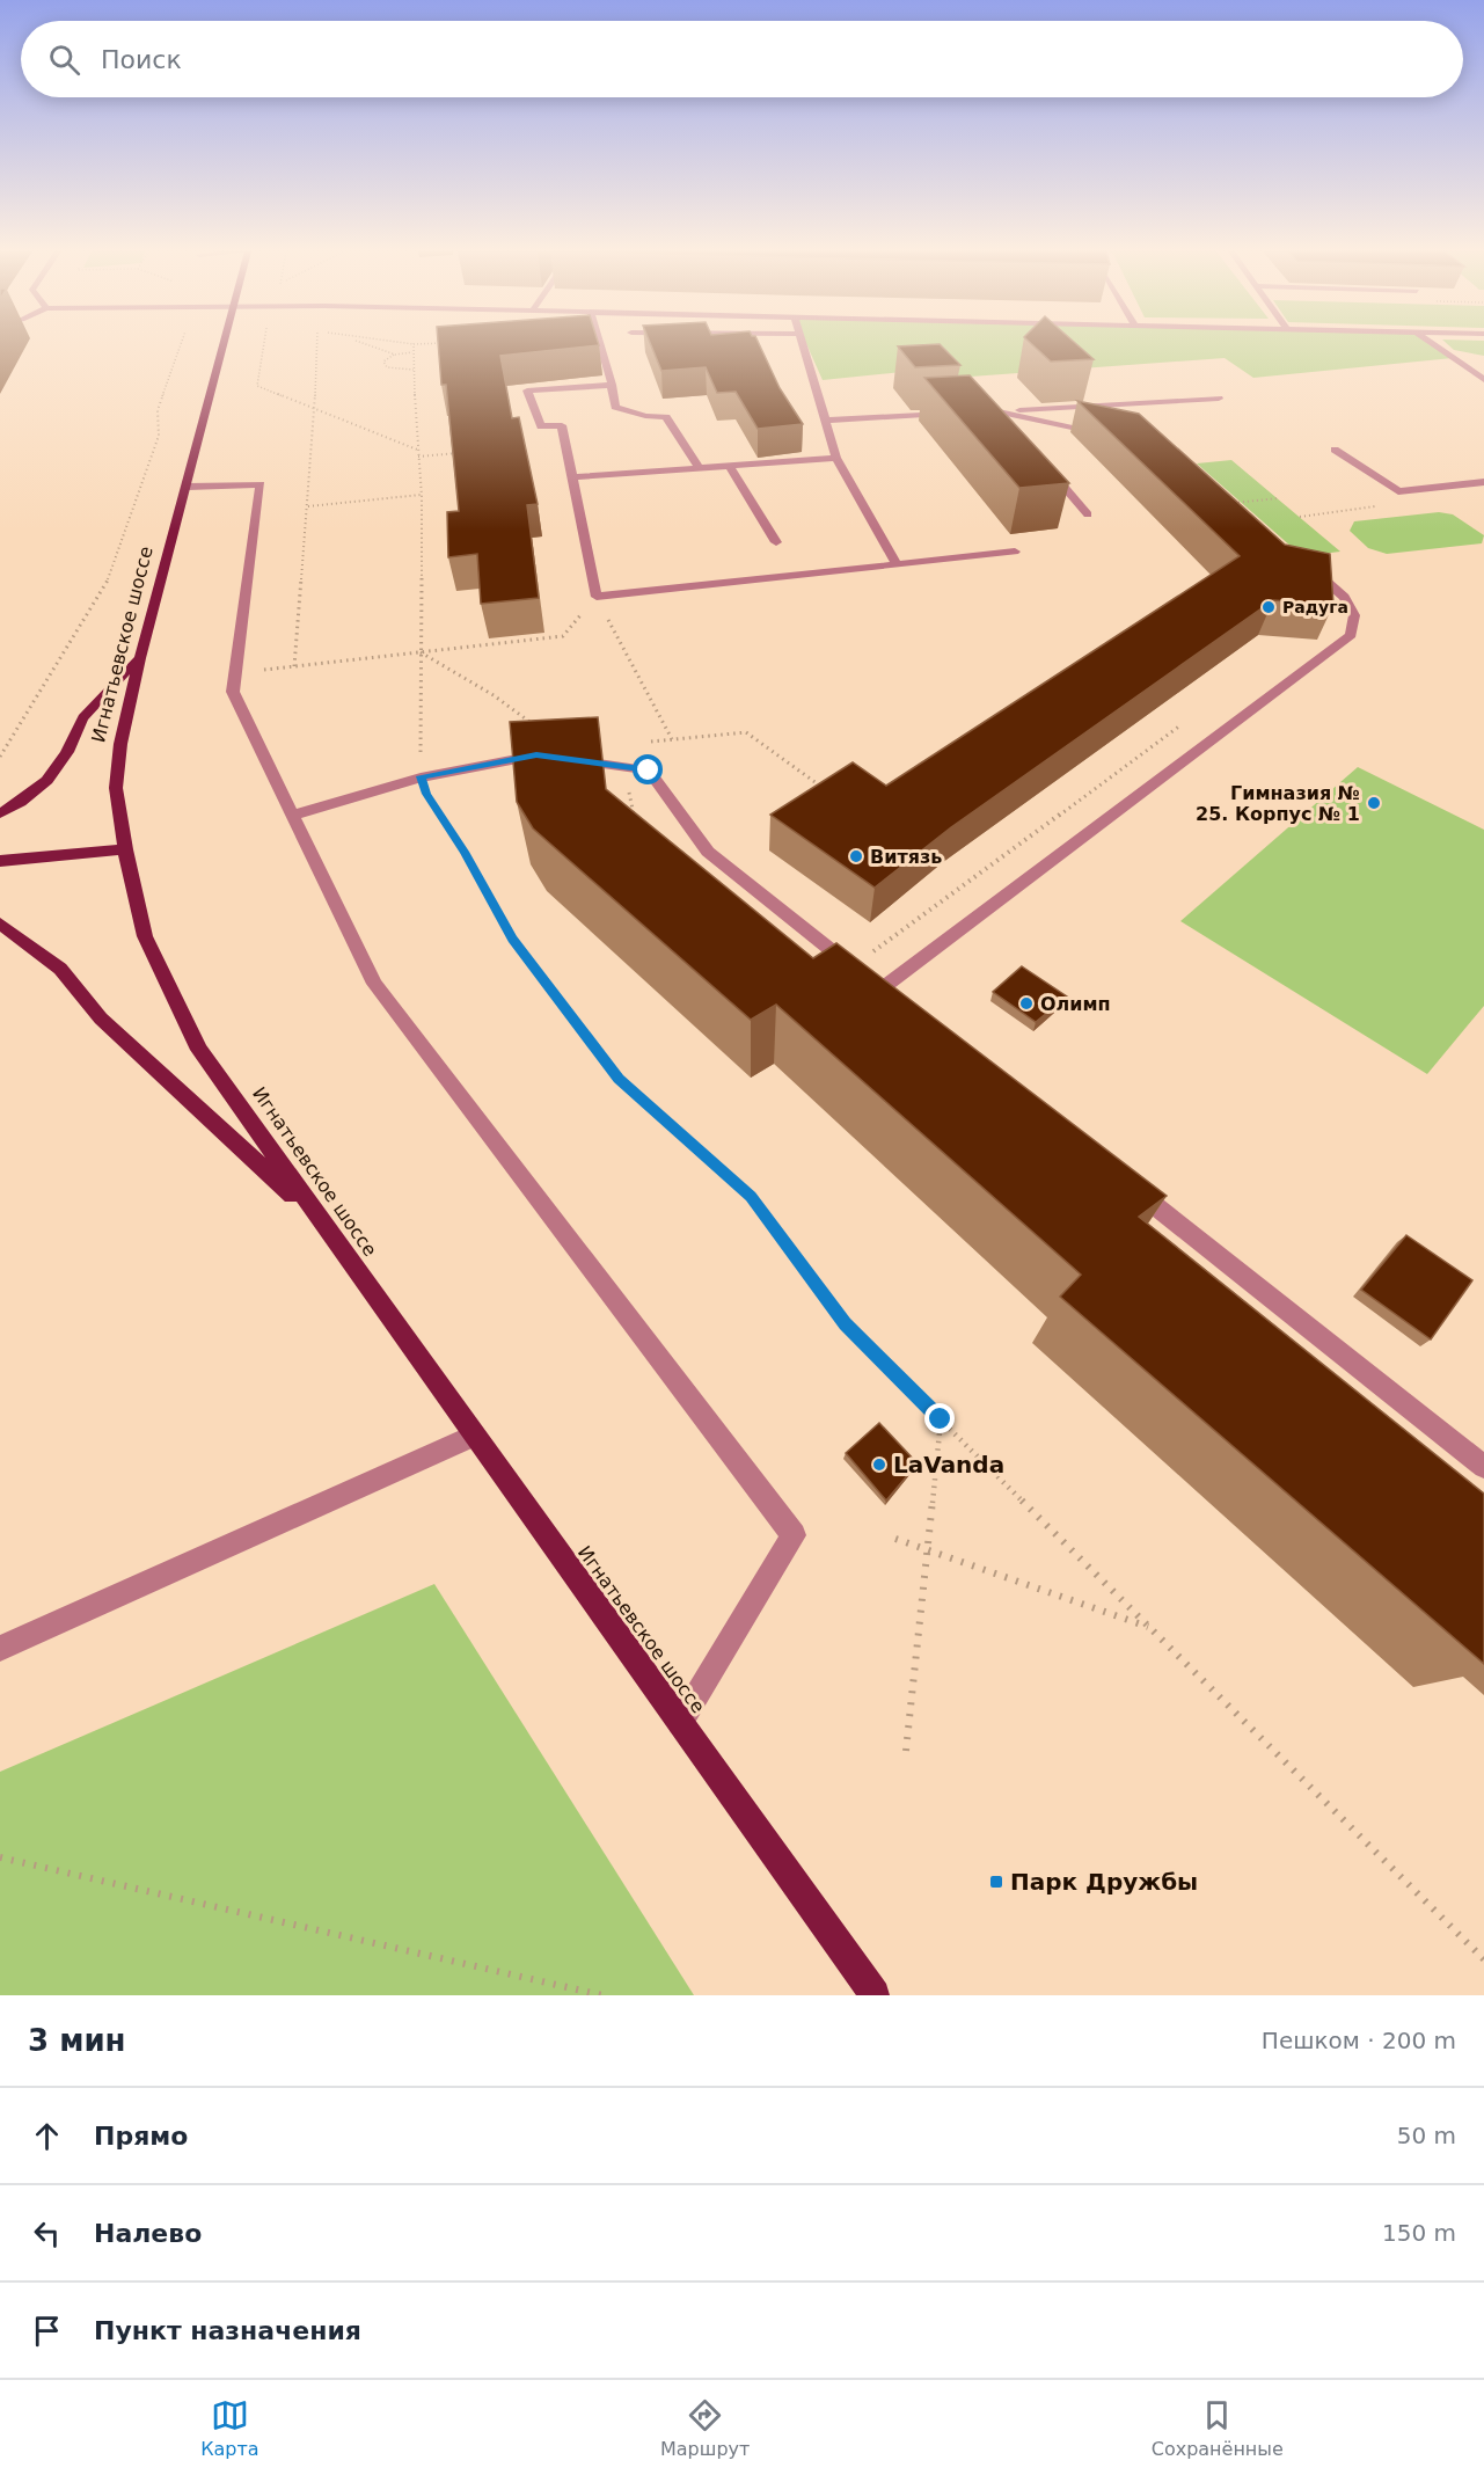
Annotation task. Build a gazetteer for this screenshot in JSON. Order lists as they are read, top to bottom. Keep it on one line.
{"streets":{"main road":["Игнатьевское шоссе"]},"places":{"other":["Радуга","Гимназия № 25. Корпус № 1","Витязь","Олимп","LaVanda"],"transit":["Парк Дружбы"]},"page":{"search":"Поиск","heading":["3 мин","Пешком · 200 m"],"list":[["Прямо","50 m"],["Налево","150 m"],"Пункт назначения"],"nav":["Карта","Маршрут","Сохранённые"]}}
